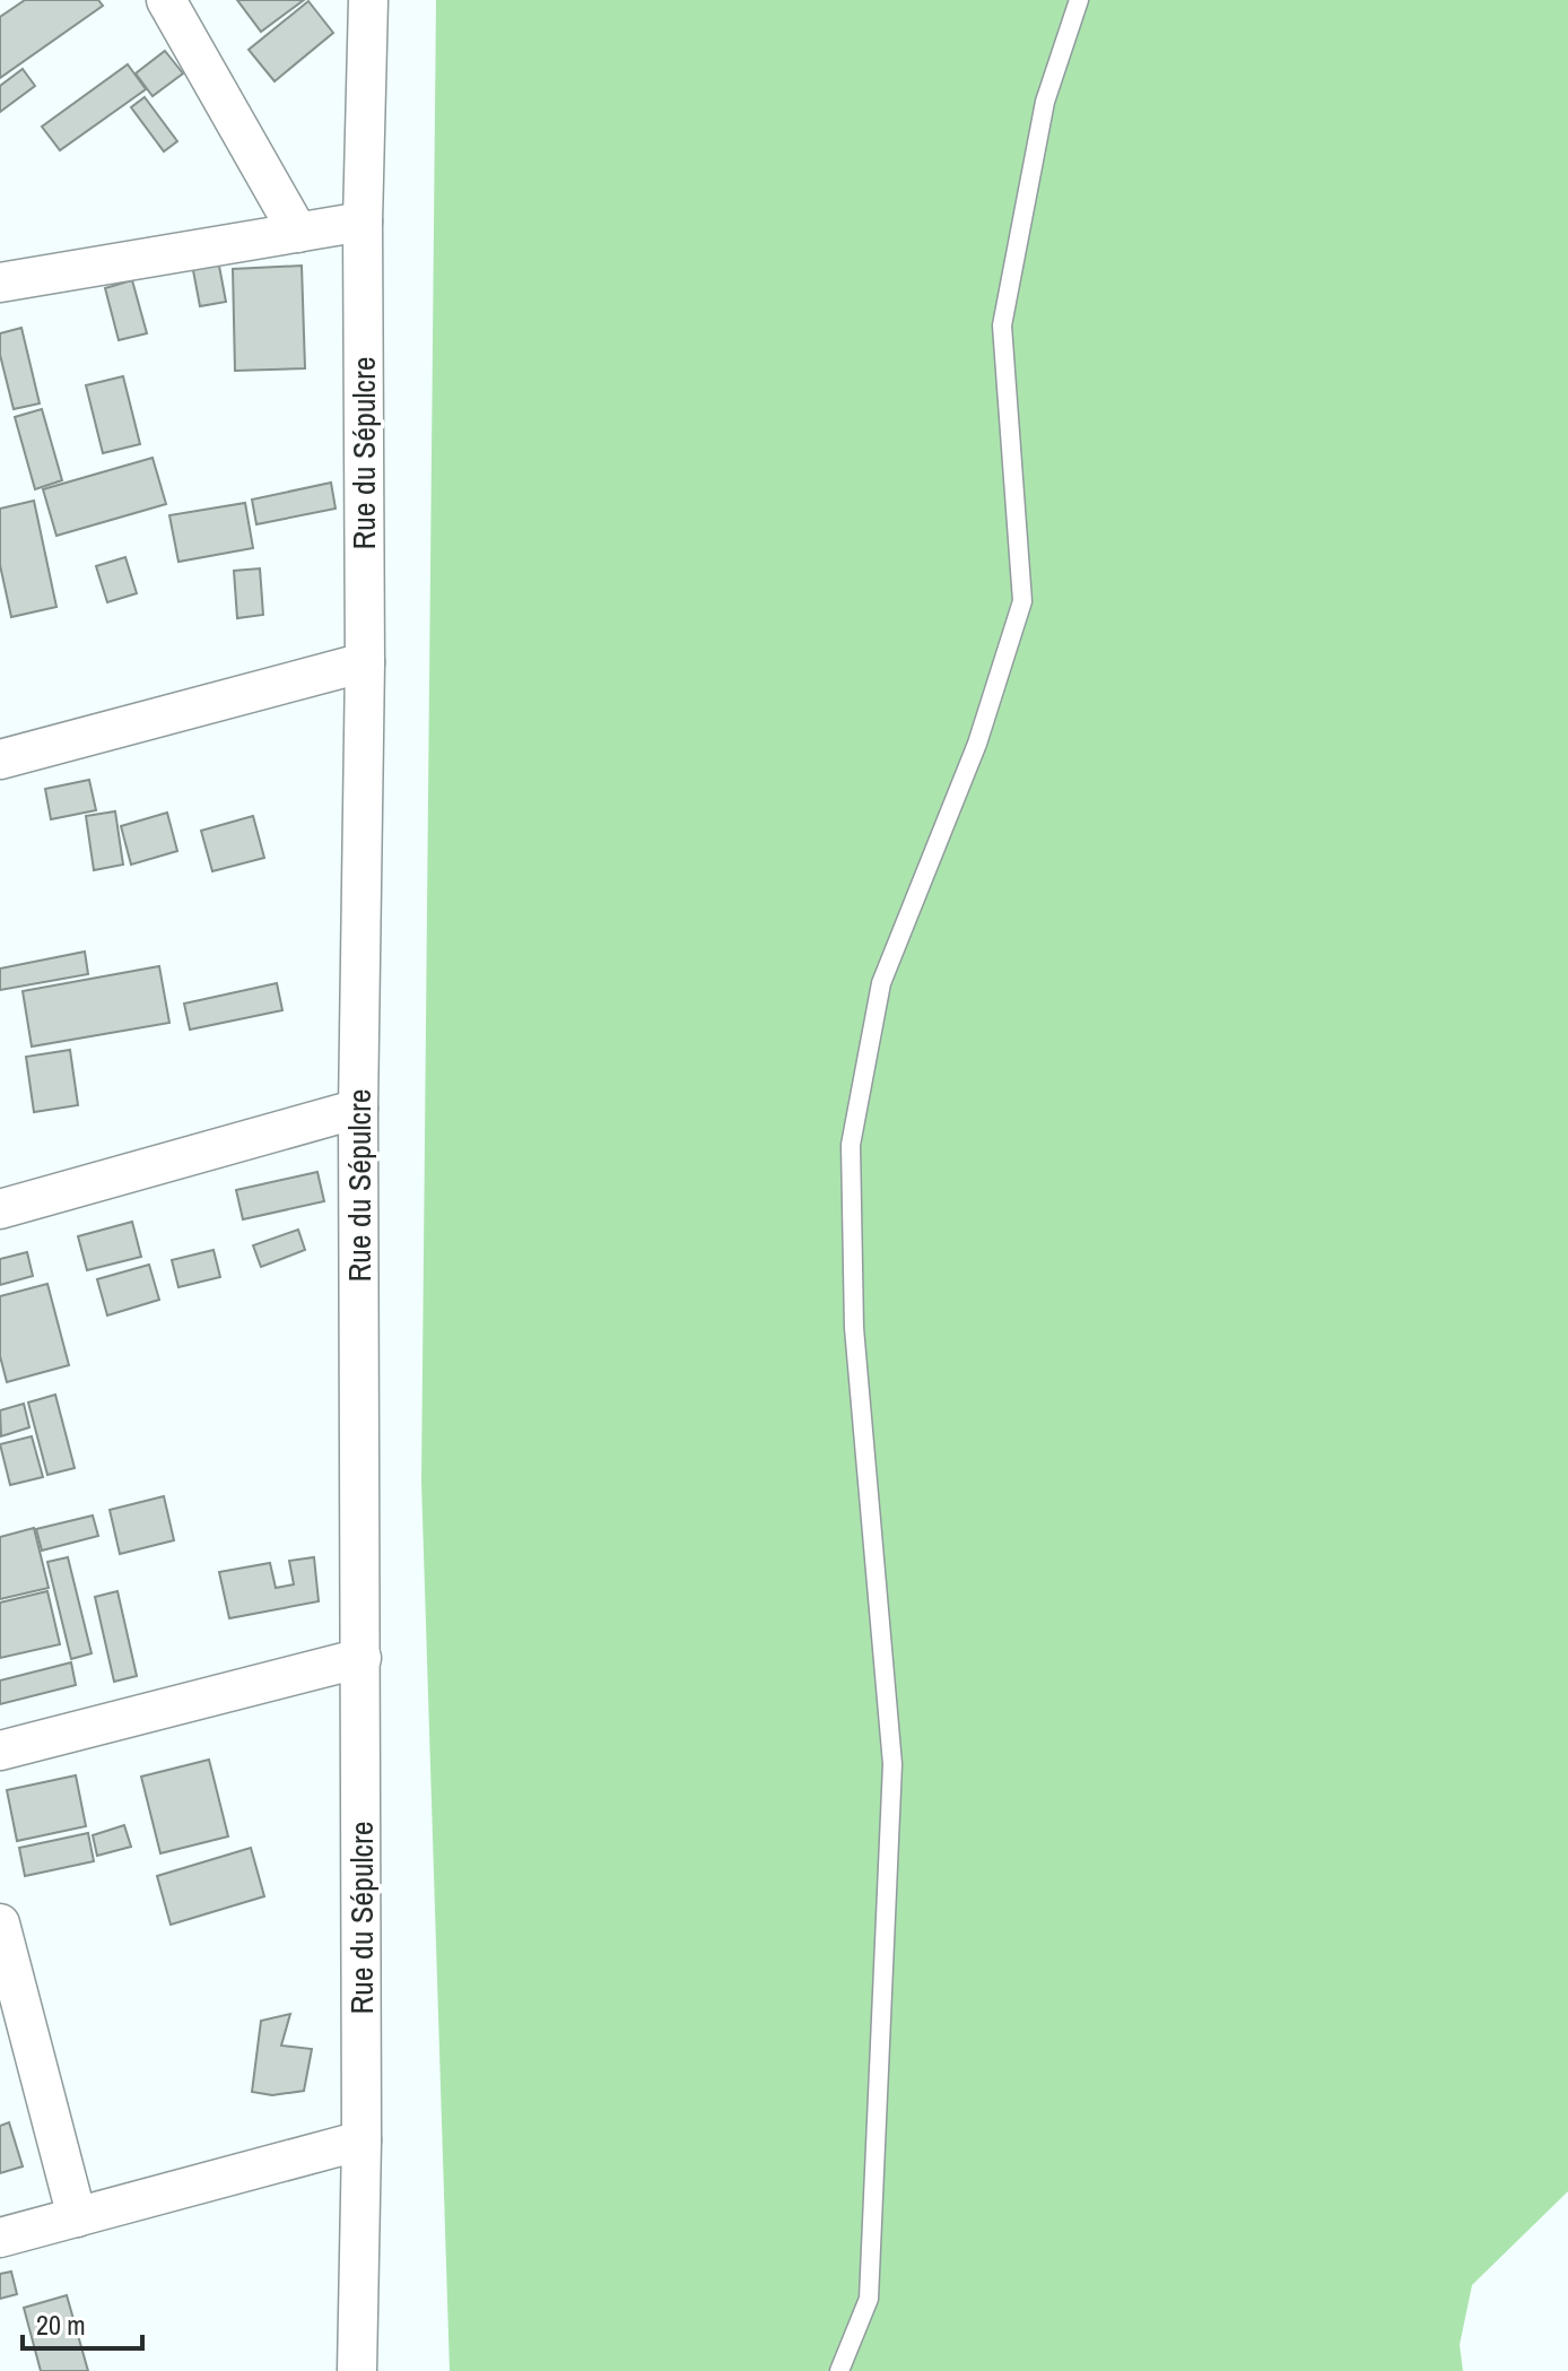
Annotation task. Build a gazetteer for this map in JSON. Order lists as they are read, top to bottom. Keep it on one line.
{"streets":{"street":["Rue du Sépulcre"]},"scale_bar":"20 m"}
